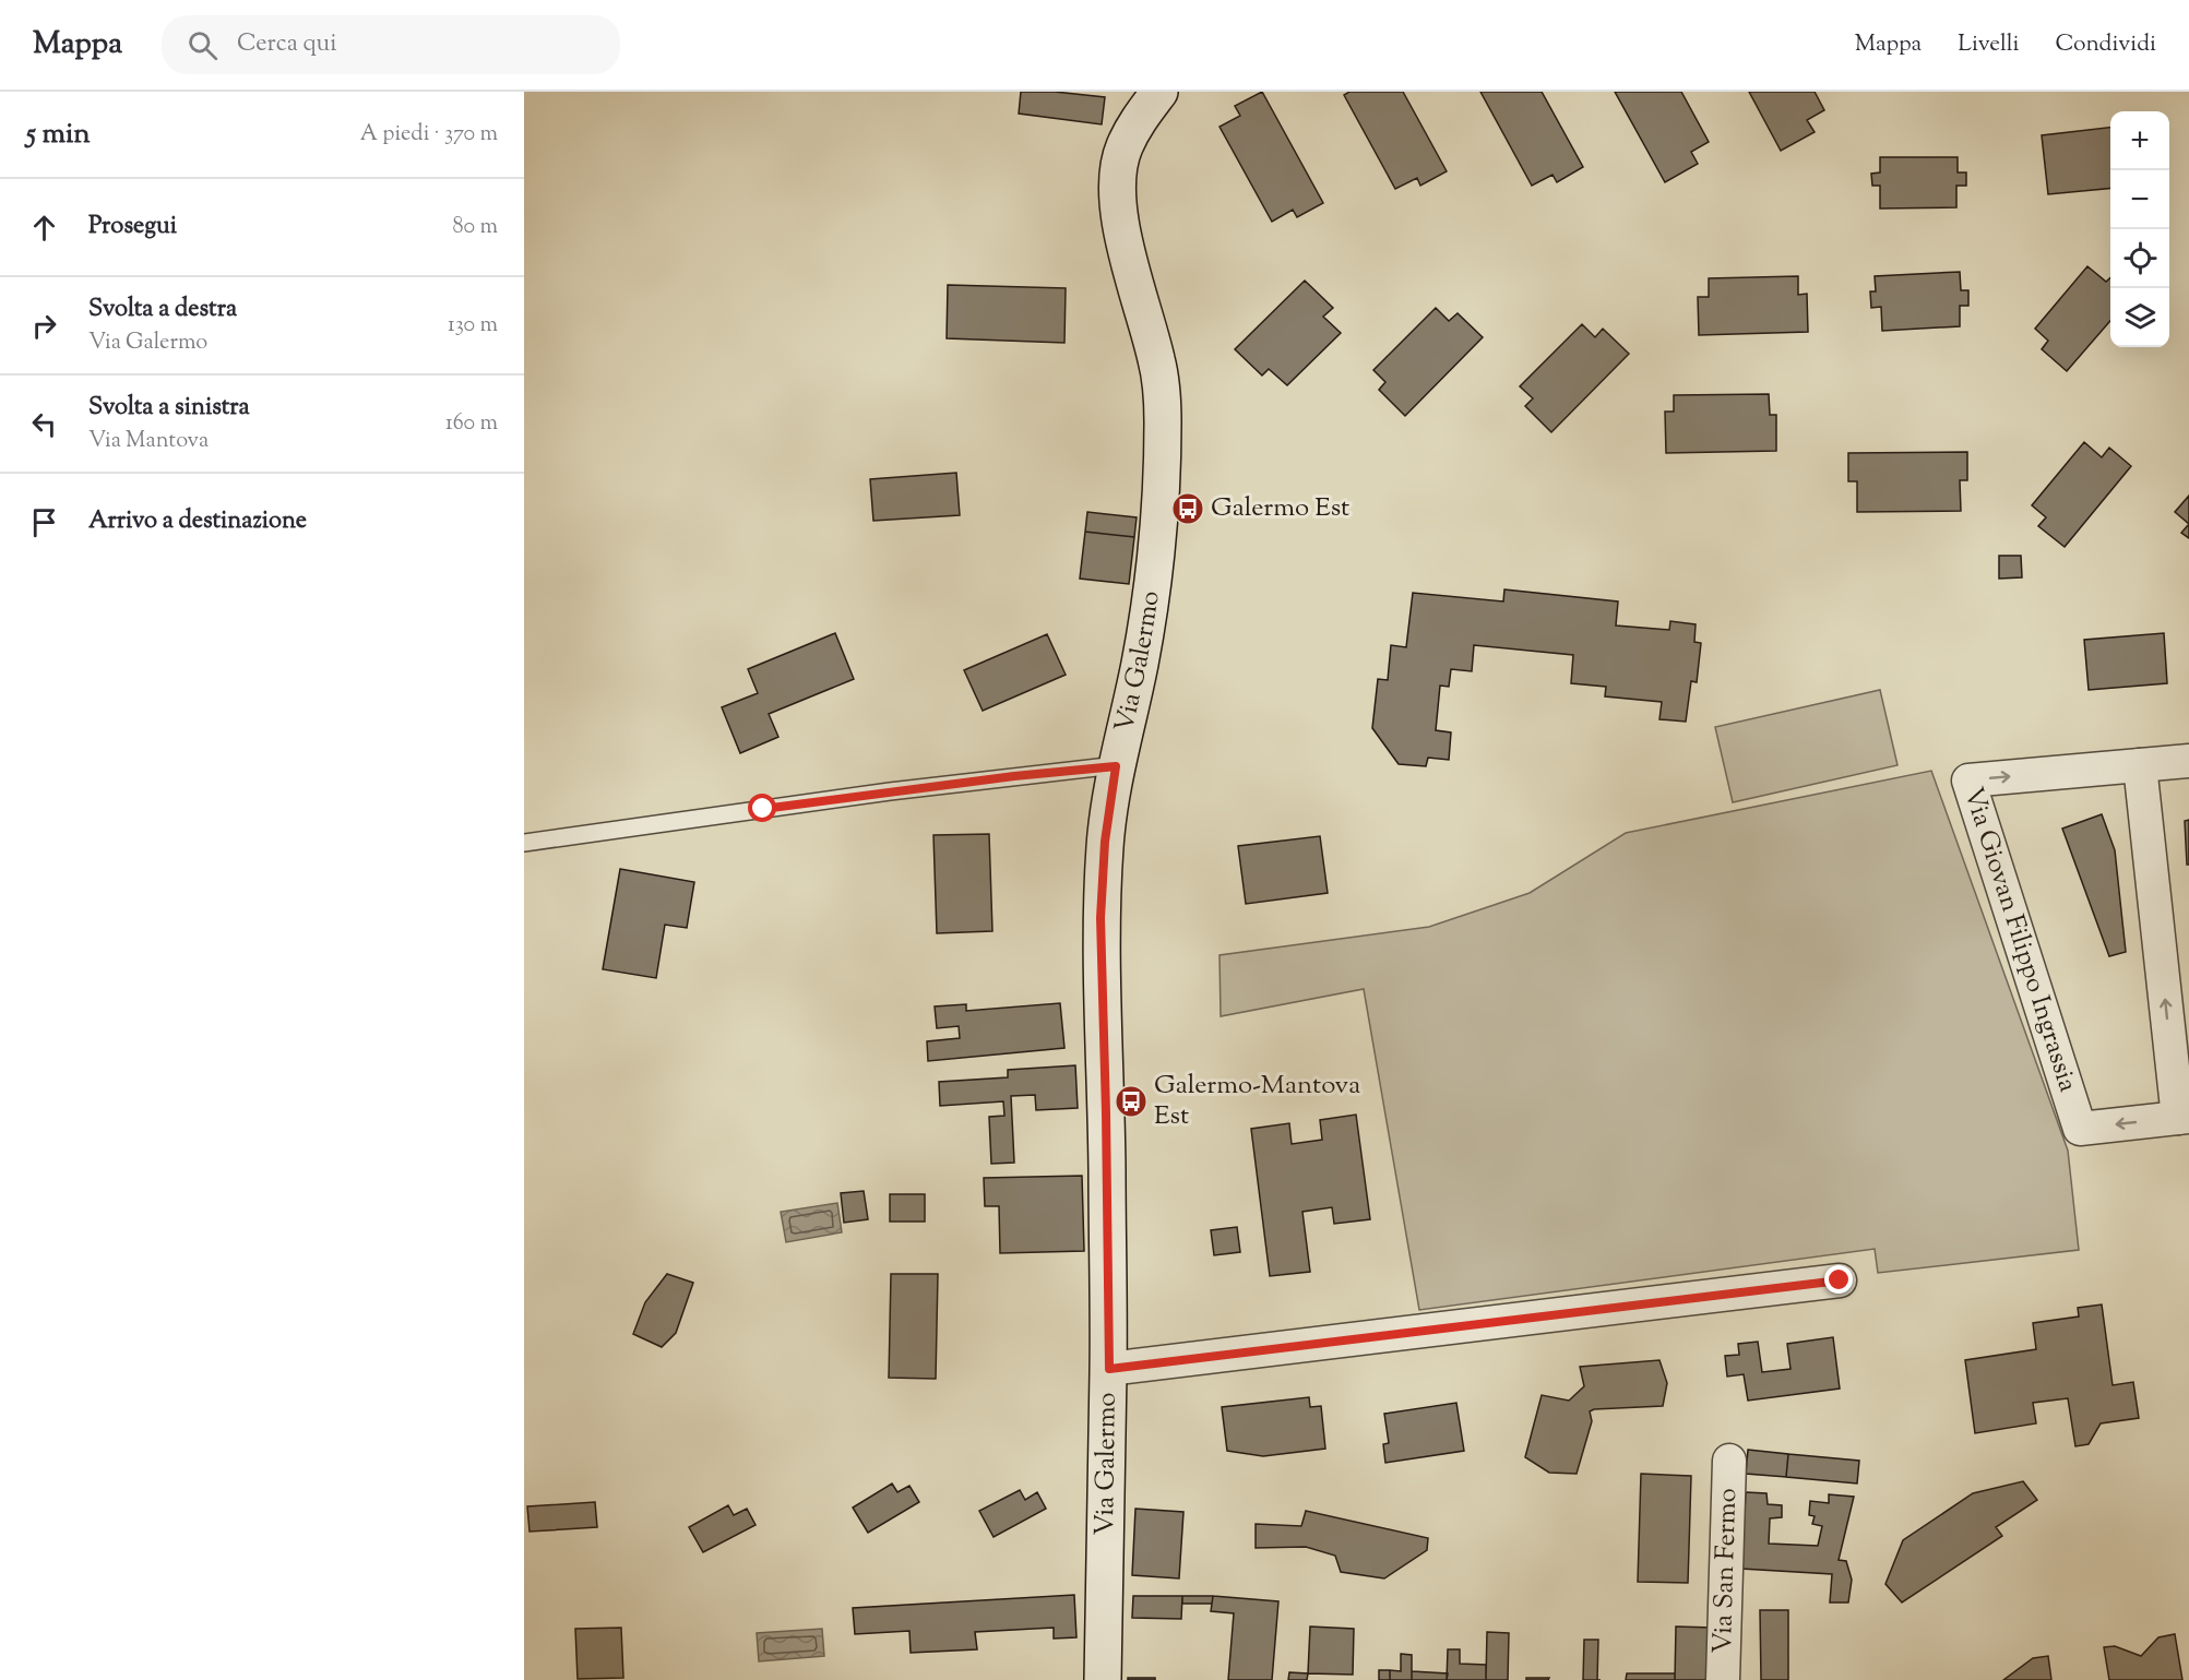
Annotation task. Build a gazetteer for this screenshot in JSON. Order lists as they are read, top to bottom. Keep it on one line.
{"streets":{"main road":["Via Galermo"],"street":["Via Giovan Filippo Ingrassia","Via San Fermo"]},"places":{"bus stop":["Galermo Est","Galermo-Mantova Est"]},"page":{"header":"Mappa","search":"Cerca qui","nav":["Mappa","Livelli","Condividi"],"heading":["5 min","A piedi · 370 m"],"map_buttons":["+","−"],"list":[["Prosegui","80 m"],["Svolta a destra","Via Galermo","130 m"],["Svolta a sinistra","Via Mantova","160 m"],"Arrivo a destinazione"]}}
